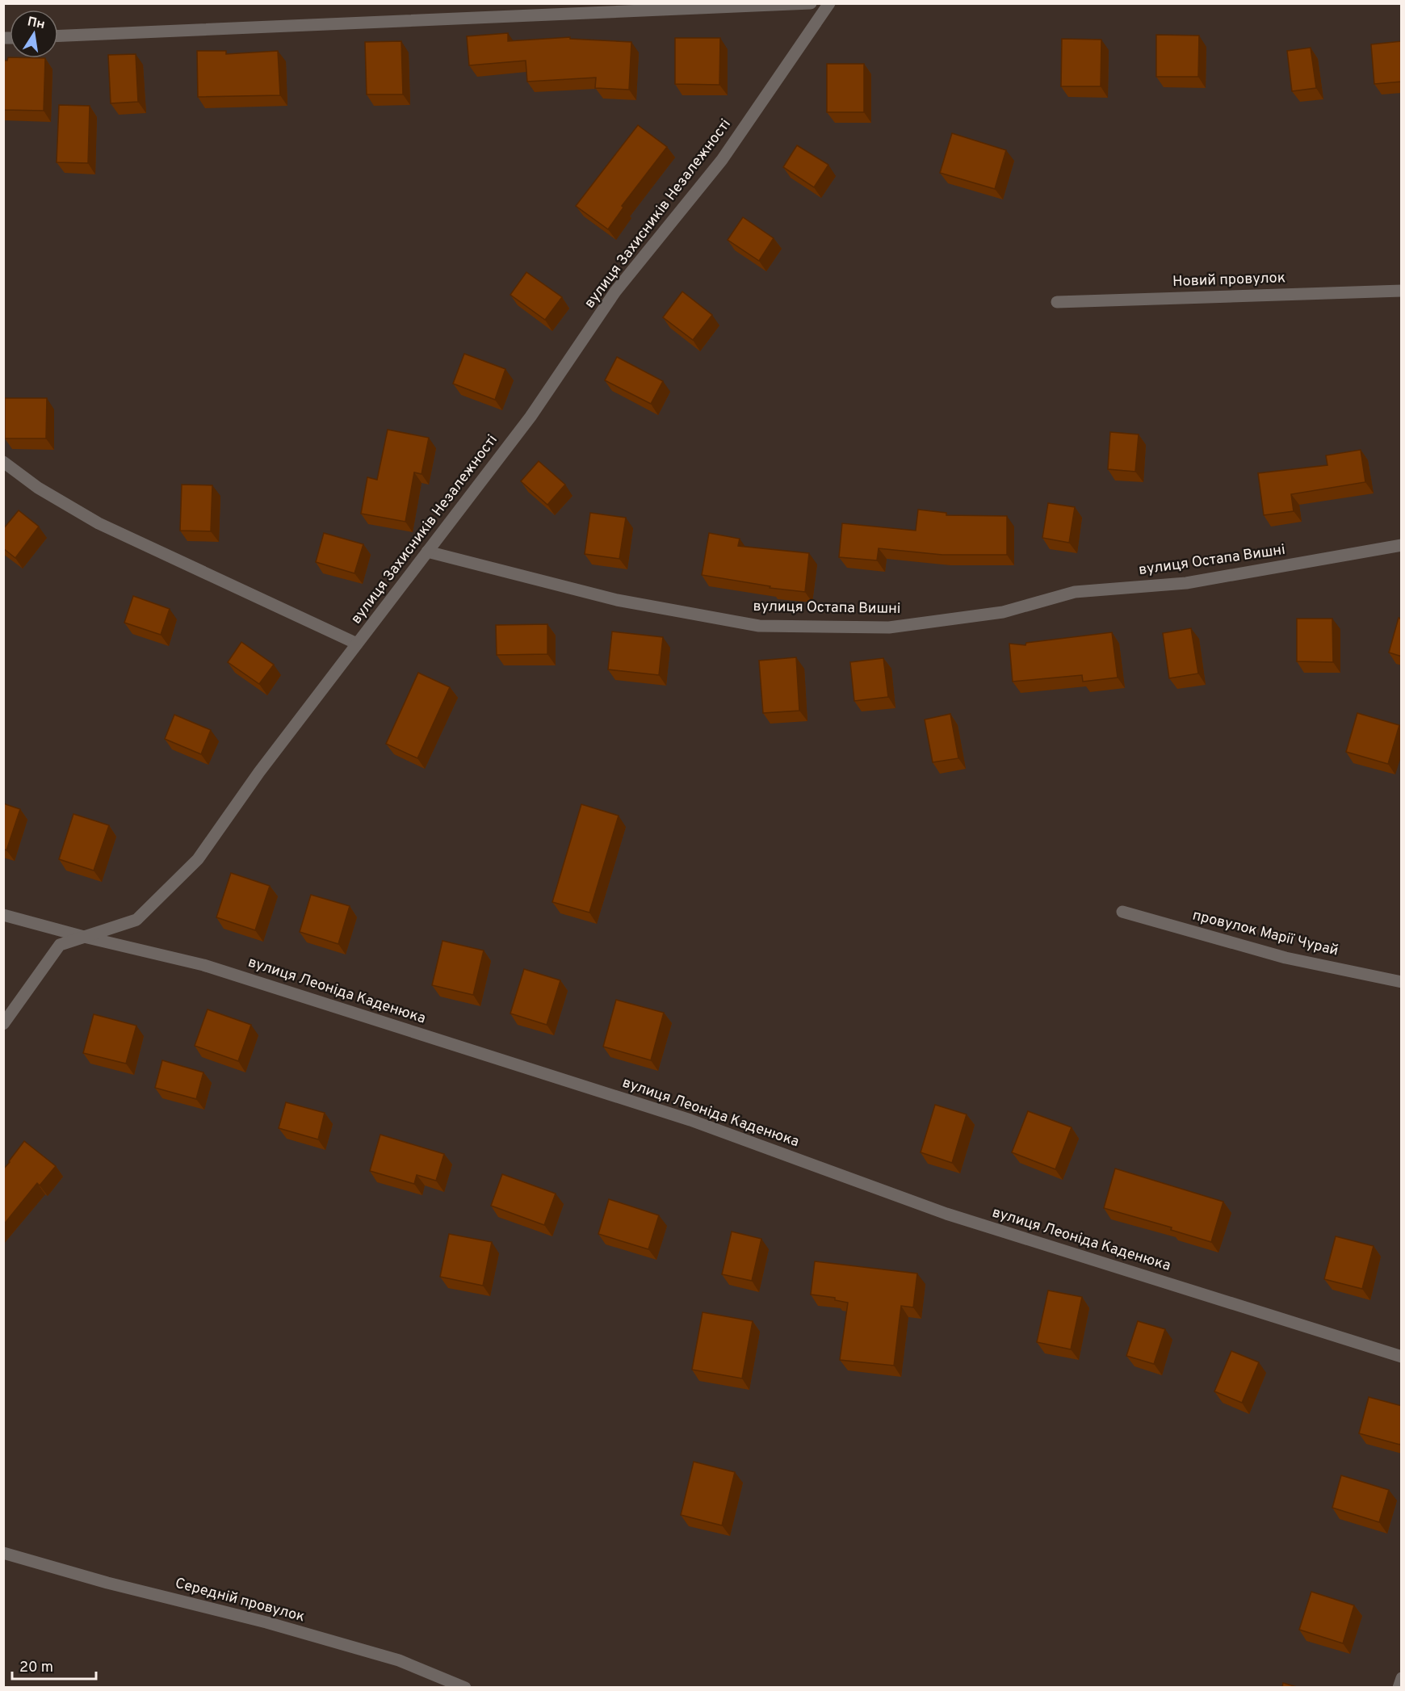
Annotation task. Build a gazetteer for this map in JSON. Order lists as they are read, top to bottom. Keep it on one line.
{"streets":{"street":["вулиця Захисників Незалежності","Новий провулок","вулиця Остапа Вишні","провулок Марії Чурай","вулиця Леоніда Каденюка","Середній провулок"]},"crossings":[["вулиця Захисників Незалежності","вулиця Остапа Вишні"],["вулиця Захисників Незалежності","вулиця Леоніда Каденюка"]],"scale_bar":"20 m","north":"top"}
